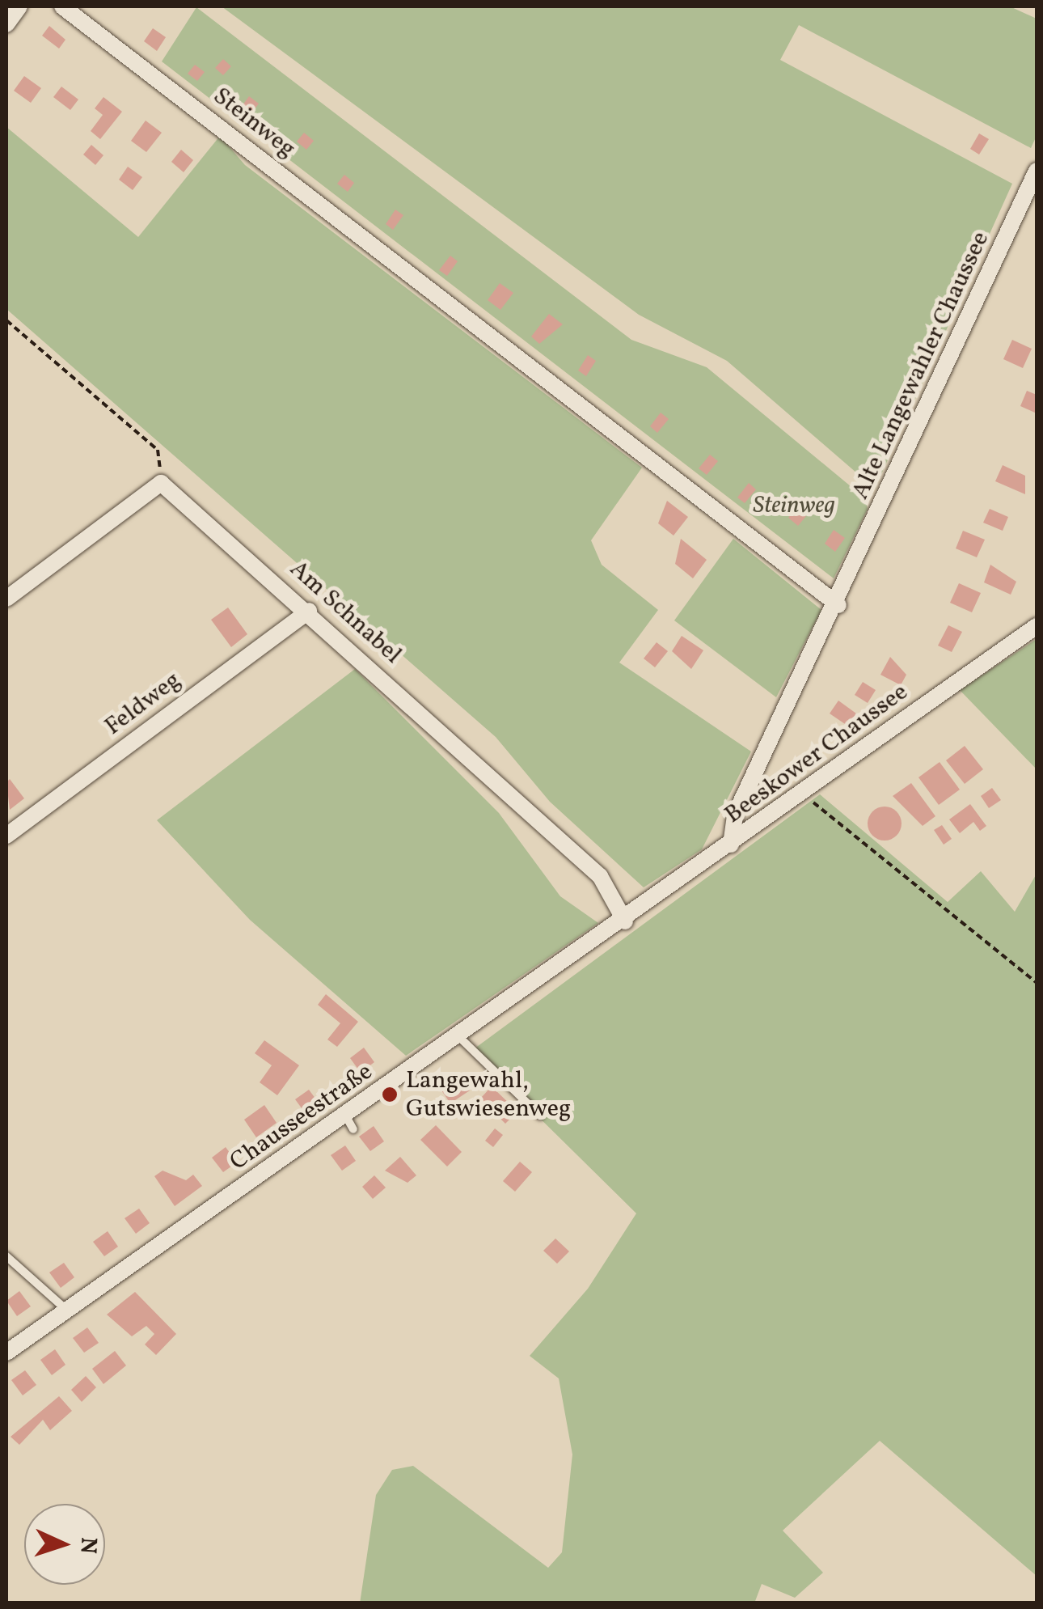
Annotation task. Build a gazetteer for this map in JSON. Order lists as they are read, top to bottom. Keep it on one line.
{"streets":{"street":["Steinweg","Alte Langewahler Chaussee","Am Schnabel","Feldweg","Beeskower Chaussee","Chausseestraße"]},"crossings":[["Steinweg","Alte Langewahler Chaussee"],["Alte Langewahler Chaussee","Beeskower Chaussee"],["Am Schnabel","Feldweg"],["Am Schnabel","Beeskower Chaussee"],["Am Schnabel","Chausseestraße"],["Beeskower Chaussee","Chausseestraße"]],"parks":["Steinweg"],"places":["Langewahl, Gutswiesenweg"],"north":"right"}
